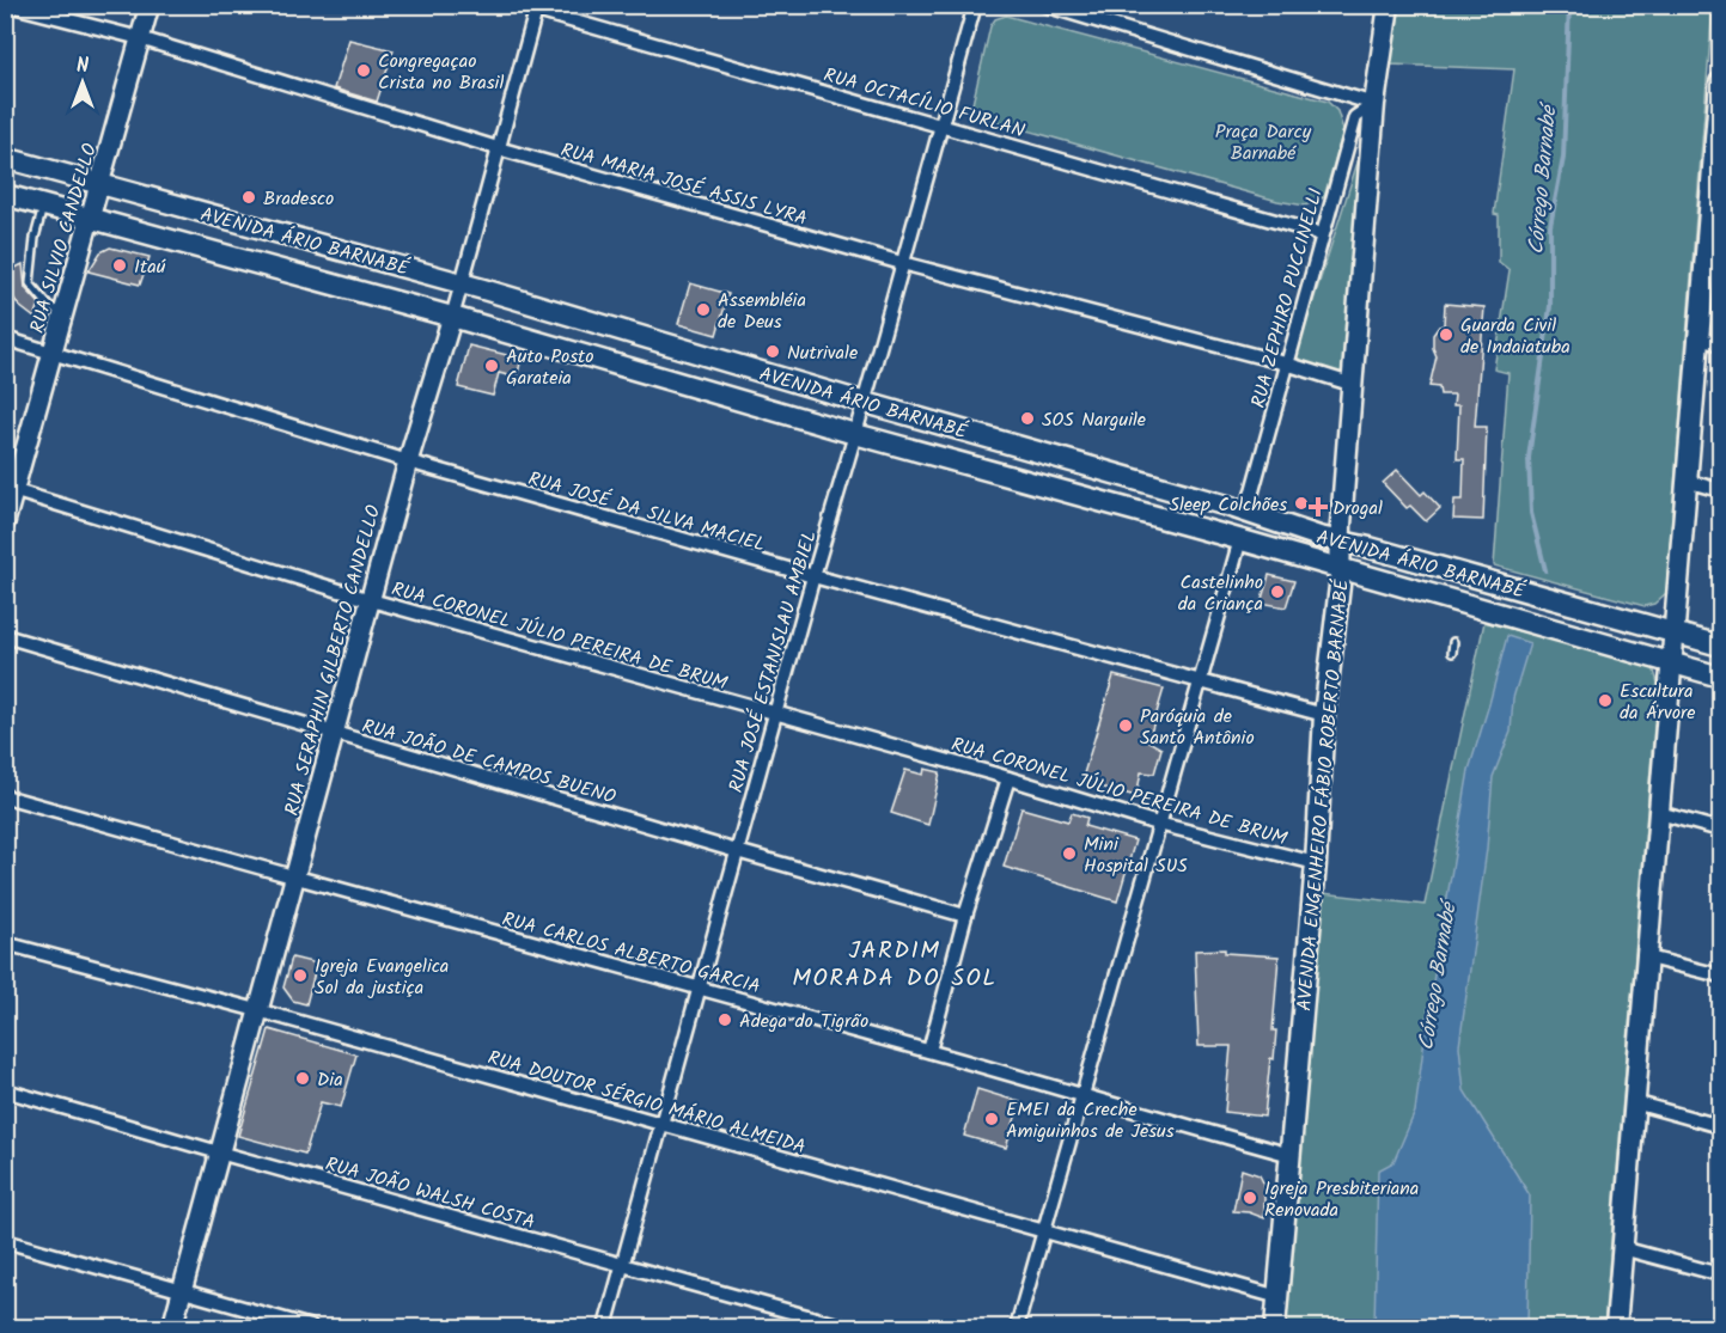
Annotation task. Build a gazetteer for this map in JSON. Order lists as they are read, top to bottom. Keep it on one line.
{"streets":{"main road":["AVENIDA ÁRIO BARNABÉ","AVENIDA ENGENHEIRO FÁBIO ROBERTO BARNABÉ"],"street":["RUA OCTACÍLIO FURLAN","RUA MARIA JOSÉ ASSIS LYRA","RUA SILVIO CANDELLO","RUA ZEPHIRO PUCCINELLI","RUA JOSÉ DA SILVA MACIEL","RUA CORONEL JÚLIO PEREIRA DE BRUM","RUA SERAPHIN GILBERTO CANDELLO","RUA JOSÉ ESTANISLAU AMBIEL","RUA JOÃO DE CAMPOS BUENO","RUA CARLOS ALBERTO GARCIA","RUA DOUTOR SÉRGIO MÁRIO ALMEIDA","RUA JOÃO WALSH COSTA"]},"crossings":[["RUA OCTACÍLIO FURLAN","RUA ZEPHIRO PUCCINELLI"],["RUA OCTACÍLIO FURLAN","RUA SERAPHIN GILBERTO CANDELLO"],["RUA OCTACÍLIO FURLAN","RUA JOSÉ ESTANISLAU AMBIEL"],["RUA MARIA JOSÉ ASSIS LYRA","RUA SILVIO CANDELLO"],["RUA MARIA JOSÉ ASSIS LYRA","RUA ZEPHIRO PUCCINELLI"],["RUA MARIA JOSÉ ASSIS LYRA","RUA SERAPHIN GILBERTO CANDELLO"],["RUA MARIA JOSÉ ASSIS LYRA","RUA JOSÉ ESTANISLAU AMBIEL"],["RUA MARIA JOSÉ ASSIS LYRA","AVENIDA ENGENHEIRO FÁBIO ROBERTO BARNABÉ"],["RUA SILVIO CANDELLO","AVENIDA ÁRIO BARNABÉ"],["RUA SILVIO CANDELLO","RUA JOSÉ DA SILVA MACIEL"],["RUA SILVIO CANDELLO","RUA CORONEL JÚLIO PEREIRA DE BRUM"],["AVENIDA ÁRIO BARNABÉ","RUA ZEPHIRO PUCCINELLI"],["AVENIDA ÁRIO BARNABÉ","RUA SERAPHIN GILBERTO CANDELLO"],["AVENIDA ÁRIO BARNABÉ","RUA JOSÉ ESTANISLAU AMBIEL"],["AVENIDA ÁRIO BARNABÉ","AVENIDA ENGENHEIRO FÁBIO ROBERTO BARNABÉ"],["RUA ZEPHIRO PUCCINELLI","AVENIDA ENGENHEIRO FÁBIO ROBERTO BARNABÉ"],["RUA JOSÉ DA SILVA MACIEL","RUA SERAPHIN GILBERTO CANDELLO"],["RUA JOSÉ DA SILVA MACIEL","RUA JOSÉ ESTANISLAU AMBIEL"],["RUA JOSÉ DA SILVA MACIEL","AVENIDA ENGENHEIRO FÁBIO ROBERTO BARNABÉ"],["RUA CORONEL JÚLIO PEREIRA DE BRUM","RUA SERAPHIN GILBERTO CANDELLO"],["RUA CORONEL JÚLIO PEREIRA DE BRUM","RUA JOSÉ ESTANISLAU AMBIEL"],["RUA CORONEL JÚLIO PEREIRA DE BRUM","AVENIDA ENGENHEIRO FÁBIO ROBERTO BARNABÉ"],["RUA SERAPHIN GILBERTO CANDELLO","RUA JOÃO DE CAMPOS BUENO"],["RUA SERAPHIN GILBERTO CANDELLO","RUA CARLOS ALBERTO GARCIA"],["RUA SERAPHIN GILBERTO CANDELLO","RUA DOUTOR SÉRGIO MÁRIO ALMEIDA"],["RUA SERAPHIN GILBERTO CANDELLO","RUA JOÃO WALSH COSTA"],["RUA JOSÉ ESTANISLAU AMBIEL","RUA JOÃO DE CAMPOS BUENO"],["RUA JOSÉ ESTANISLAU AMBIEL","RUA CARLOS ALBERTO GARCIA"],["RUA JOSÉ ESTANISLAU AMBIEL","RUA DOUTOR SÉRGIO MÁRIO ALMEIDA"],["RUA JOSÉ ESTANISLAU AMBIEL","RUA JOÃO WALSH COSTA"],["AVENIDA ENGENHEIRO FÁBIO ROBERTO BARNABÉ","RUA CARLOS ALBERTO GARCIA"],["AVENIDA ENGENHEIRO FÁBIO ROBERTO BARNABÉ","RUA DOUTOR SÉRGIO MÁRIO ALMEIDA"]],"districts":["JARDIM MORADA DO SOL"],"water":["Córrego Barnabé"],"parks":["Praça Darcy Barnabé"],"places":{"other":["Congregaçao Crista no Brasil","Bradesco","Itaú","Assembléia de Deus","Guarda Civil de Indaiatuba","Nutrivale","Auto Posto Garateia","SOS Narguile","Sleep Colchões","Castelinho da Criança","Escultura da Árvore","Paróquia de Santo Antônio","Mini Hospital SUS","Igreja Evangelica Sol da justiça","Adega do Tigrão","Dia","EMEI da Creche Amiguinhos de Jesus","Igreja Presbiteriana Renovada"],"health":["Drogal"]},"north":"top"}
